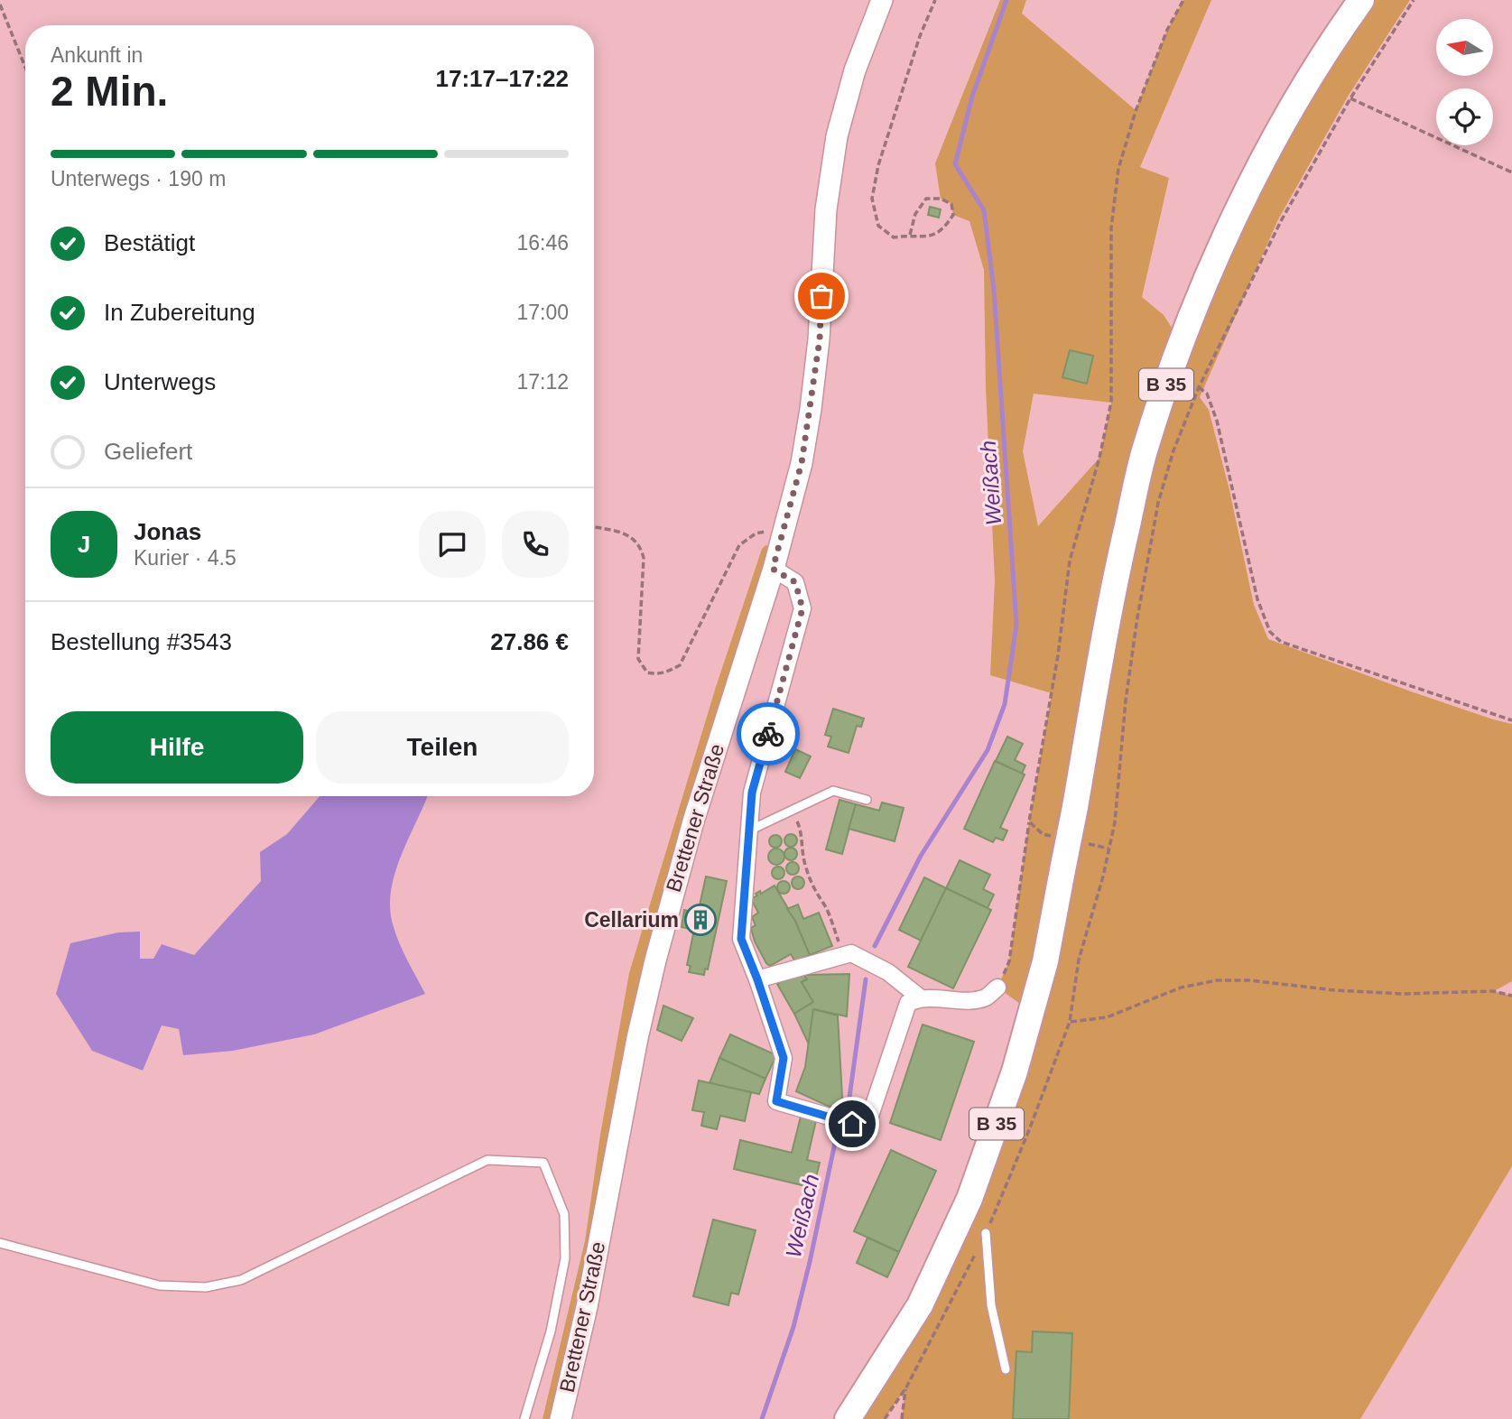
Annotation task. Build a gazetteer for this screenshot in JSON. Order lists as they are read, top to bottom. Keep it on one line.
{"streets":{"main road":["B 35"],"street":["Brettener Straße"]},"water":["Weißach"],"places":{"building":["Cellarium"]},"north":"left","page":{"heading":["2 Min.","Ankunft in","17:17–17:22"],"panel":["Jonas","Kurier · 4.5","Bestellung #3543","27.86 €"],"bar":"Unterwegs · 190 m","list":[["Bestätigt","16:46"],["In Zubereitung","17:00"],["Unterwegs","17:12"],"Geliefert"],"round":"J","buttons":["Hilfe","Teilen"]}}
